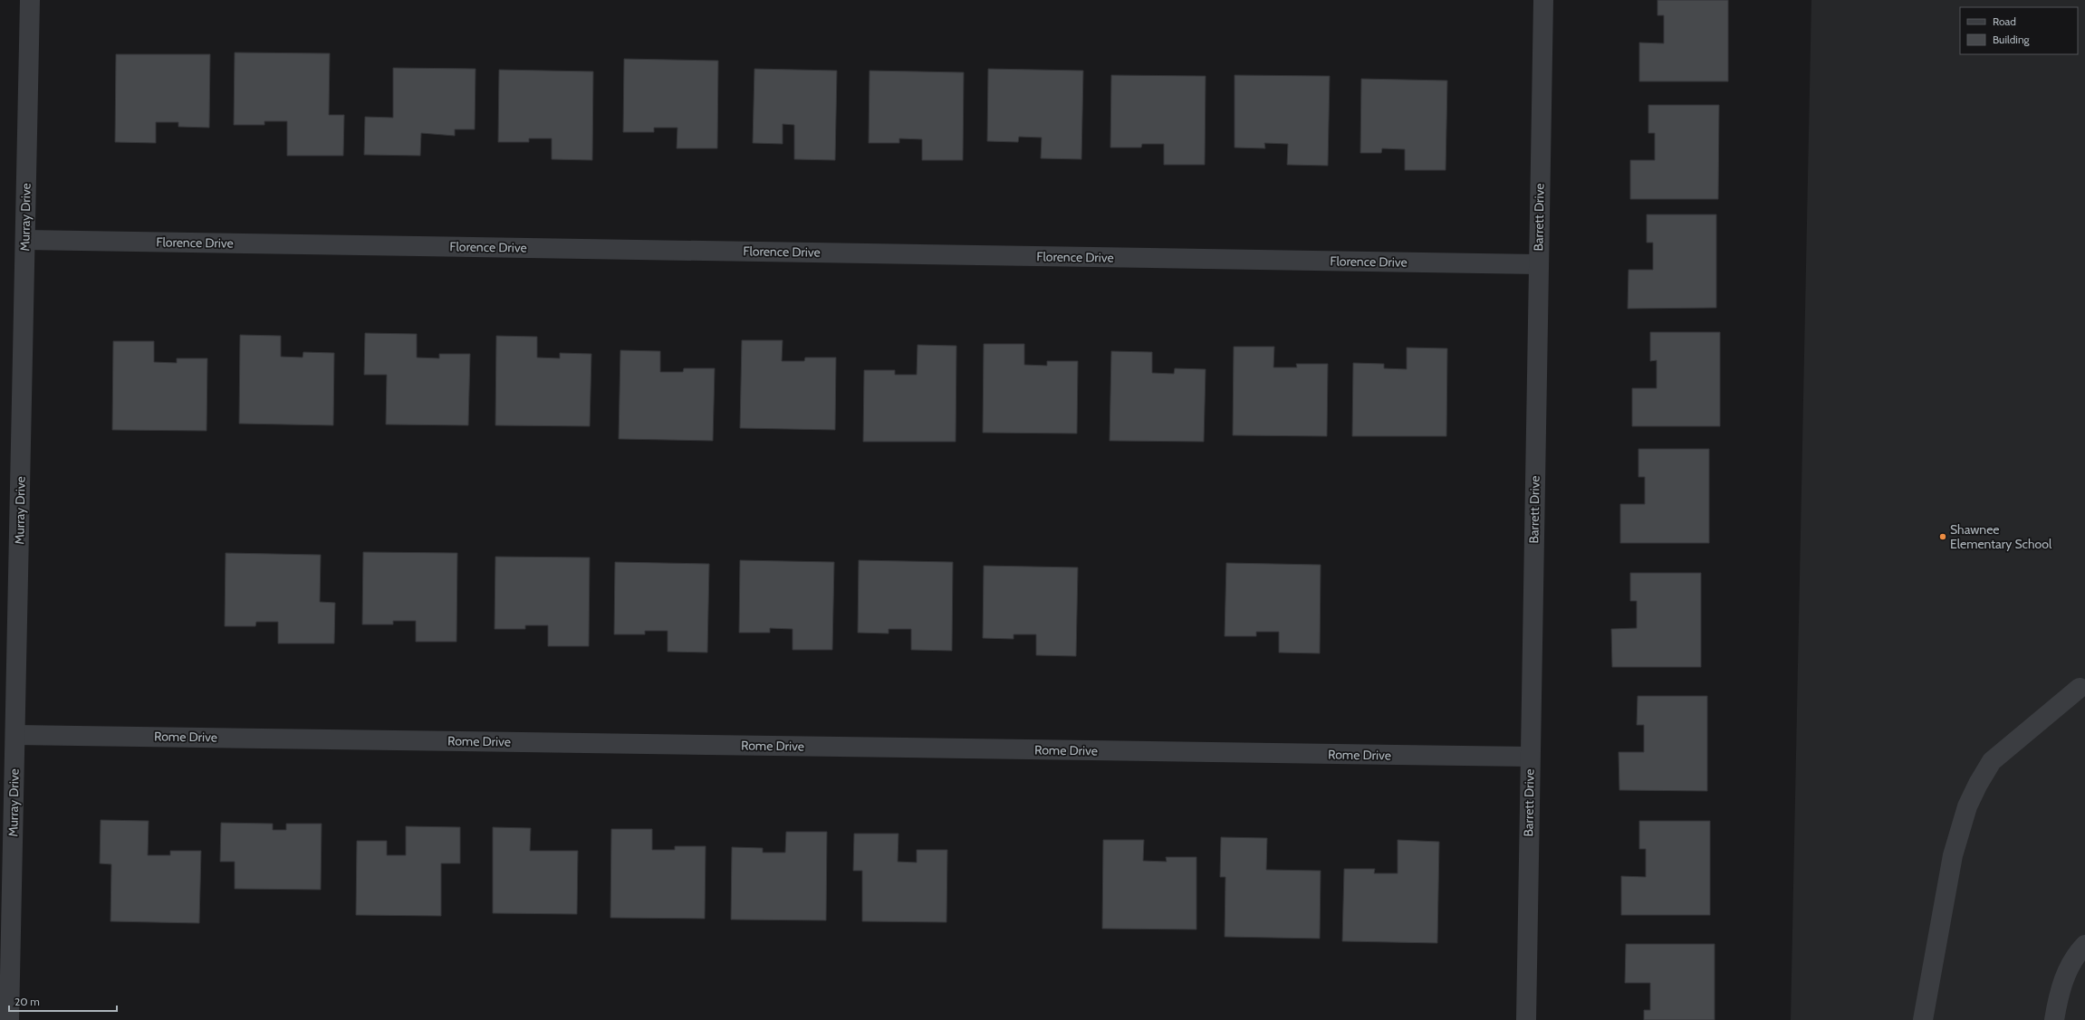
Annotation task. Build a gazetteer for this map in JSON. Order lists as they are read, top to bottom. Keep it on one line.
{"streets":{"street":["Murray Drive","Barrett Drive","Florence Drive","Rome Drive"]},"crossings":[["Murray Drive","Florence Drive"],["Murray Drive","Rome Drive"],["Barrett Drive","Florence Drive"],["Barrett Drive","Rome Drive"]],"places":["Shawnee Elementary School"],"legend":["Road","Building"],"scale_bar":"20 m"}
